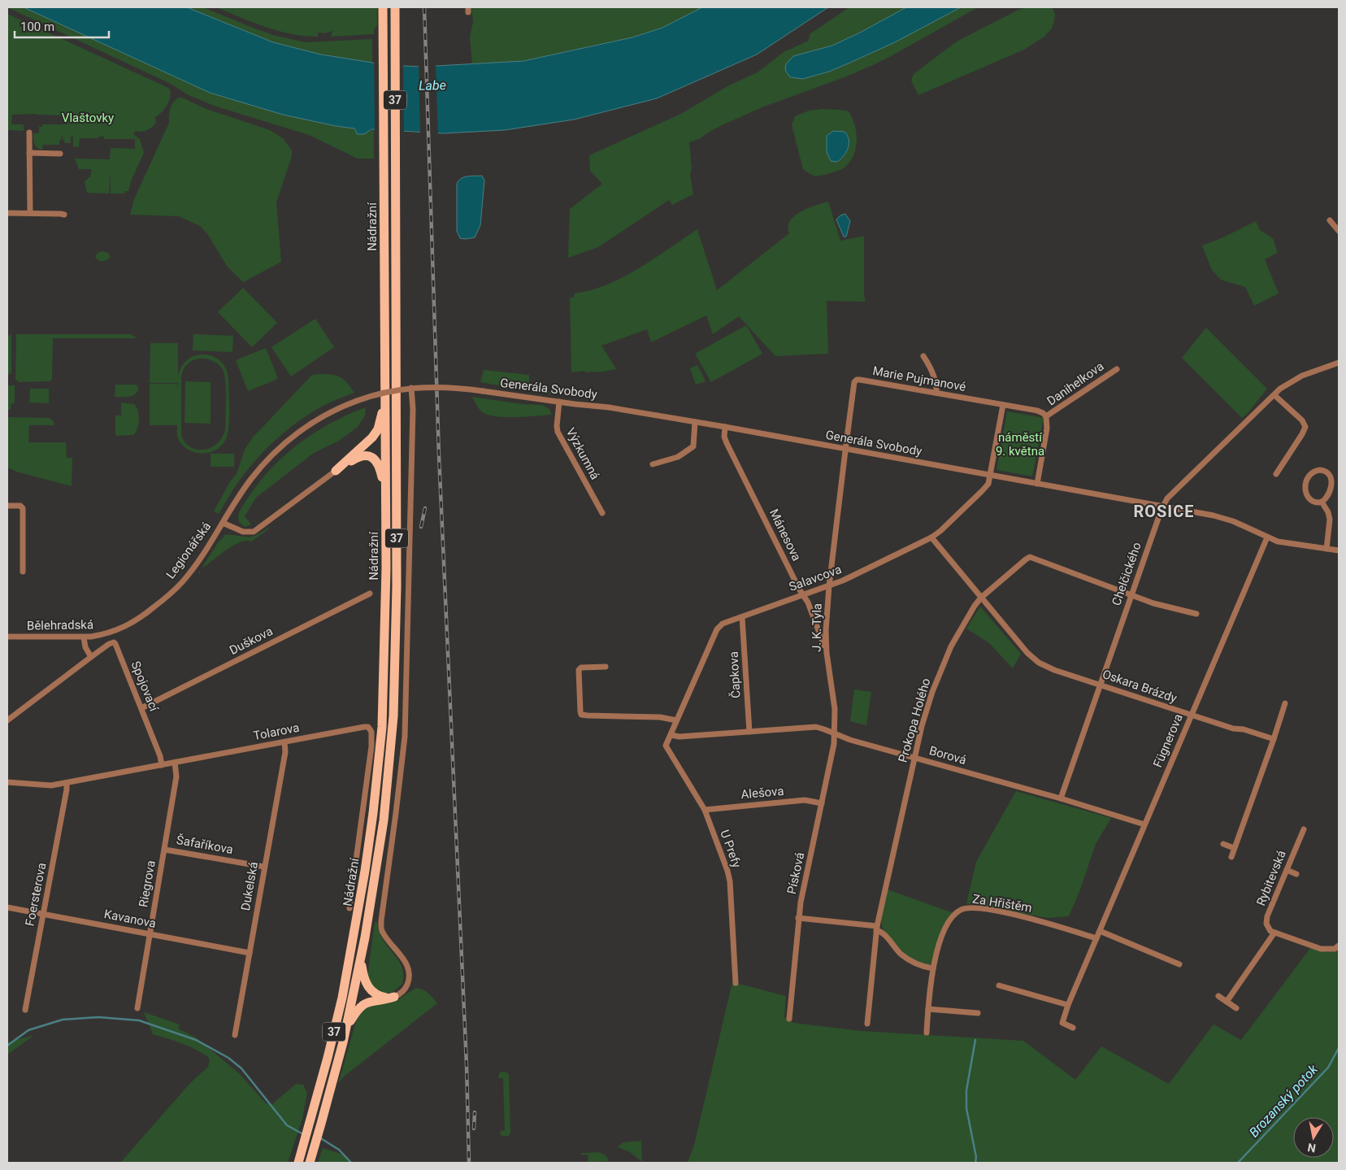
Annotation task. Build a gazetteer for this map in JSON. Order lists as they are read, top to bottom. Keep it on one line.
{"streets":{"main road":["37","Nádražní"],"street":["Marie Pujmanové","Danihelkova","Generála Svobody","Výzkumná","Mánesova","Legionářská","Chelčického","Salavcova","Bělehradská","J. K. Tyla","Duškova","Čapkova","Spojovací","Oskara Brázdy","Prokopa Holého","Tolarova","Fügnerova","Borová","Alešova","Šafaříkova","U Prefy","Písková","Rybitevská","Riegrova","Dukelská","Foersterova","Za Hřištěm","Kavanova"]},"crossings":[["37","Nádražní"],["Marie Pujmanové","Danihelkova"],["Marie Pujmanové","Generála Svobody"],["Marie Pujmanové","J. K. Tyla"],["Generála Svobody","Výzkumná"],["Generála Svobody","Mánesova"],["Generála Svobody","Legionářská"],["Generála Svobody","Chelčického"],["Generála Svobody","Salavcova"],["Generála Svobody","J. K. Tyla"],["Generála Svobody","Fügnerova"],["Mánesova","Salavcova"],["Mánesova","J. K. Tyla"],["Legionářská","Bělehradská"],["Chelčického","Oskara Brázdy"],["Chelčického","Prokopa Holého"],["Chelčického","Borová"],["Salavcova","J. K. Tyla"],["Salavcova","Čapkova"],["Salavcova","Oskara Brázdy"],["Salavcova","Borová"],["Salavcova","U Prefy"],["J. K. Tyla","Borová"],["J. K. Tyla","Písková"],["Duškova","Spojovací"],["Čapkova","Borová"],["Spojovací","Tolarova"],["Oskara Brázdy","Prokopa Holého"],["Oskara Brázdy","Fügnerova"],["Prokopa Holého","Borová"],["Tolarova","Riegrova"],["Tolarova","Dukelská"],["Tolarova","Foersterova"],["Fügnerova","Borová"],["Fügnerova","Za Hřištěm"],["Borová","U Prefy"],["Borová","Písková"],["Alešova","U Prefy"],["Alešova","Písková"],["Šafaříkova","Riegrova"],["Šafaříkova","Dukelská"],["Riegrova","Kavanova"],["Dukelská","Kavanova"],["Foersterova","Kavanova"]],"districts":["ROSICE"],"water":["Labe","Brozanský potok"],"parks":["Vlaštovky","náměstí 9. května"],"scale_bar":"100 m","north":"bottom"}
